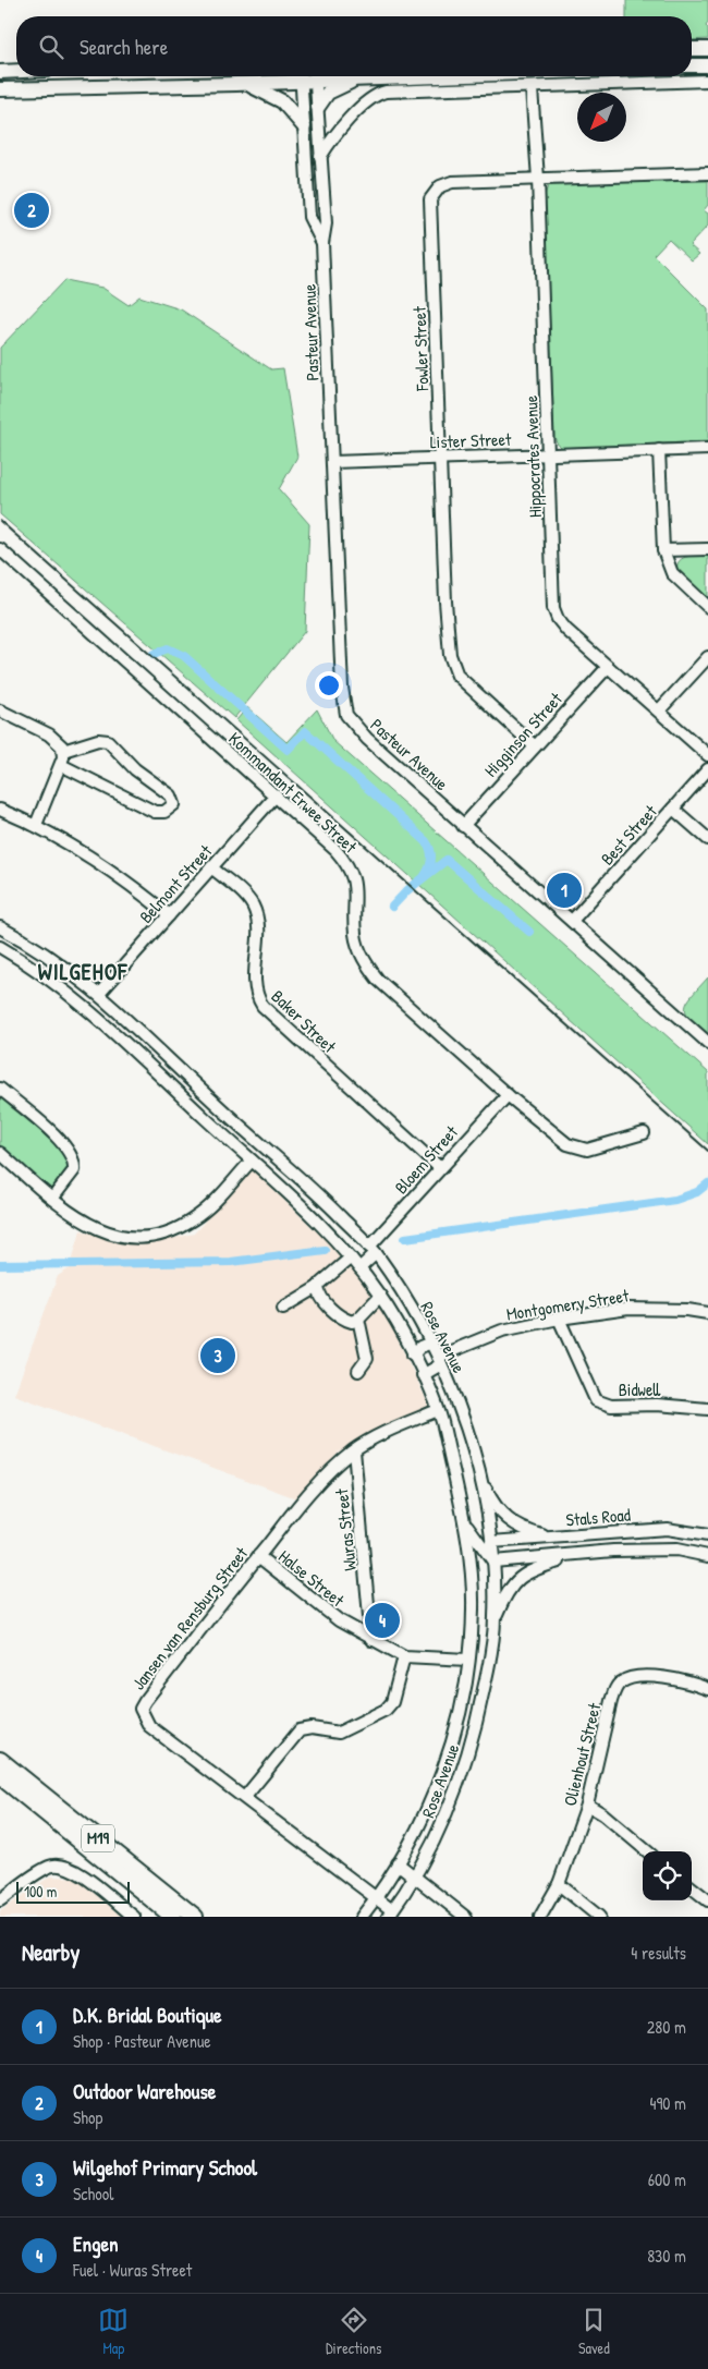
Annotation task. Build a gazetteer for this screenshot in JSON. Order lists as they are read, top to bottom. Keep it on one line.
{"streets":{"highway":["M19"],"street":["Pasteur Avenue","Fowler Street","Lister Street","Hippocrates Avenue","Higginson Street","Kommandant Erwee Street","Best Street","Belmont Street","Baker Street","Bloem Street","Montgomery Street","Rose Avenue","Bidwell","Stals Road","Wuras Street","Halse Street","Jansen van Rensburg Street","Olienhout Street"]},"crossings":[["Pasteur Avenue","Lister Street"],["Pasteur Avenue","Higginson Street"],["Pasteur Avenue","Best Street"],["Fowler Street","Lister Street"],["Fowler Street","Hippocrates Avenue"],["Fowler Street","Higginson Street"],["Lister Street","Hippocrates Avenue"],["Hippocrates Avenue","Higginson Street"],["Kommandant Erwee Street","Belmont Street"],["Kommandant Erwee Street","Bloem Street"],["Belmont Street","Baker Street"],["Belmont Street","Rose Avenue"],["Baker Street","Bloem Street"],["Bloem Street","Rose Avenue"],["Montgomery Street","Rose Avenue"],["Montgomery Street","Bidwell"],["Rose Avenue","Stals Road"],["Rose Avenue","Halse Street"],["Rose Avenue","Jansen van Rensburg Street"],["Wuras Street","Halse Street"],["Wuras Street","Jansen van Rensburg Street"],["Halse Street","Jansen van Rensburg Street"]],"districts":["WILGEHOF"],"scale_bar":"100 m","north":"bottom left","page":{"search":"Search here","pins":["2","1","3","4"],"scale":"100 m","heading":["Nearby","4 results"],"list":[{"mark":"1","name":"D.K. Bridal Boutique","note":"Shop · Pasteur Avenue","value":"280 m"},{"mark":"2","name":"Outdoor Warehouse","note":"Shop","value":"490 m"},{"mark":"3","name":"Wilgehof Primary School","note":"School","value":"600 m"},{"mark":"4","name":"Engen","note":"Fuel · Wuras Street","value":"830 m"}],"nav":["Map","Directions","Saved"]}}
